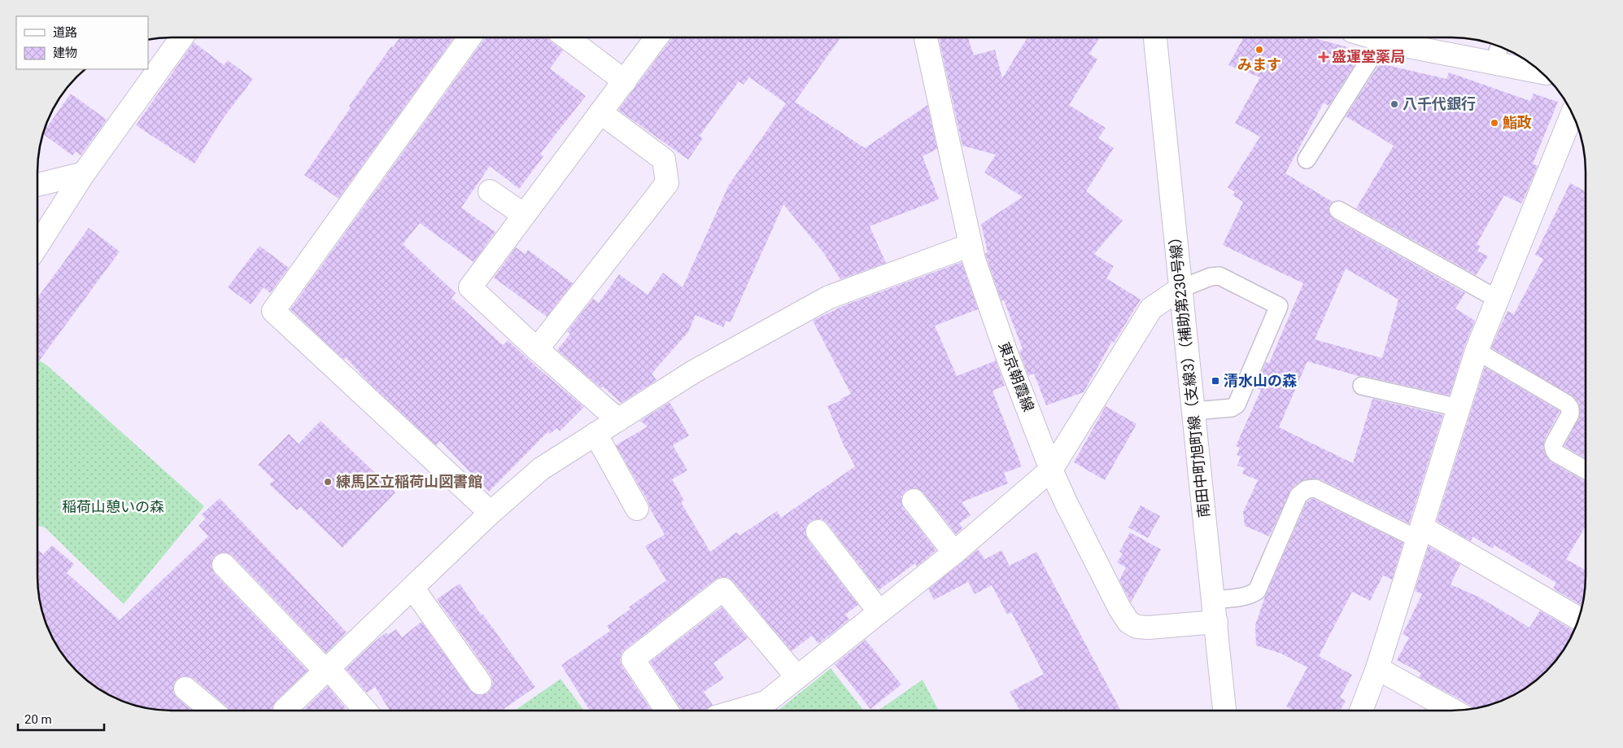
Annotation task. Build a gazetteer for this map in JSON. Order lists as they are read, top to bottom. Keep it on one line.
{"streets":{"street":["南田中町旭町線（支線3）（補助第230号線）","東京朝霞線"]},"crossings":[["南田中町旭町線（支線3）（補助第230号線）","東京朝霞線"]],"parks":["稲荷山憩いの森"],"places":{"other":["みます","八千代銀行","鮨政","練馬区立稲荷山図書館"],"health":["盛運堂薬局"],"transit":["清水山の森"]},"legend":["道路","建物"],"scale_bar":"20 m"}
